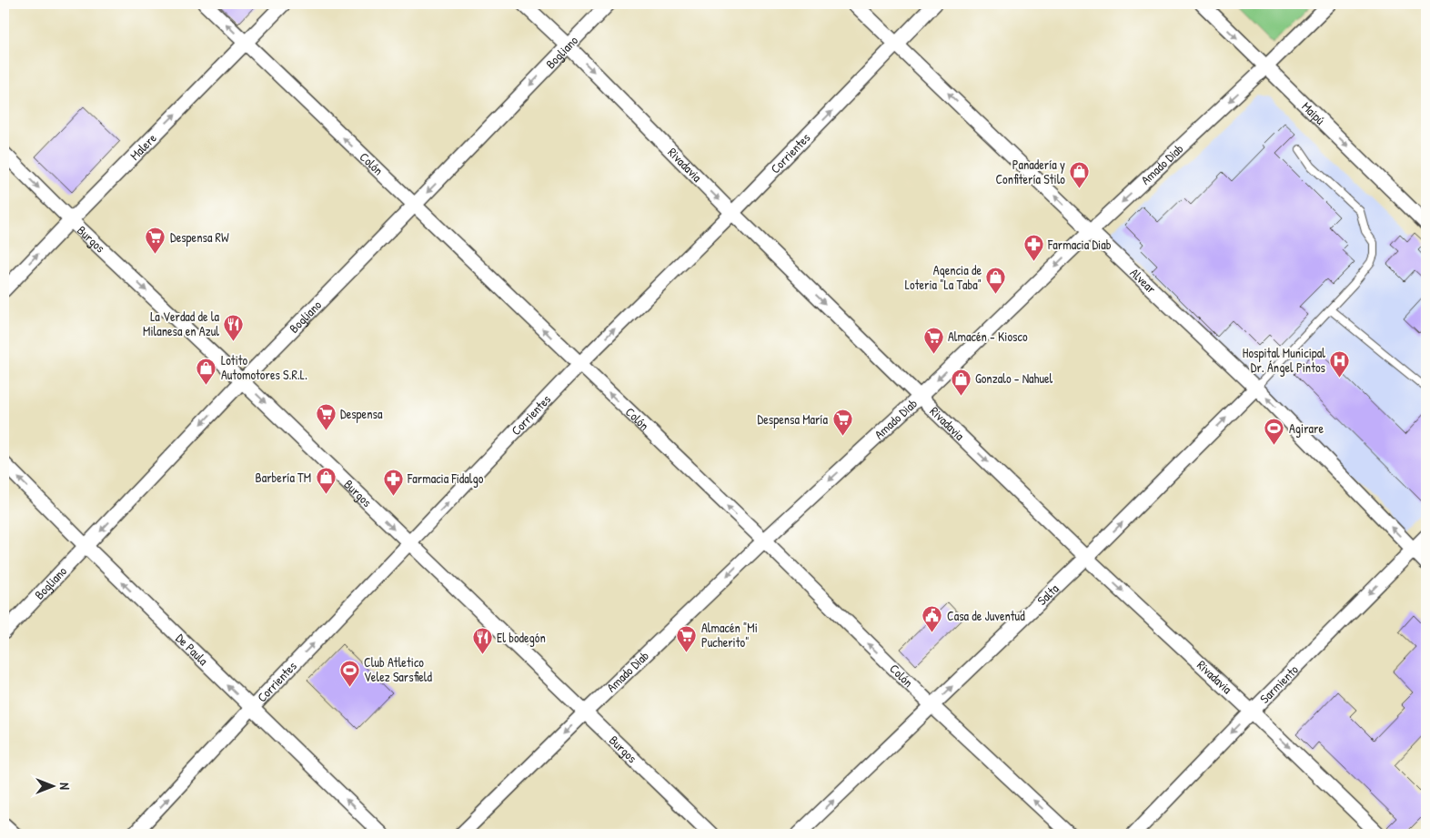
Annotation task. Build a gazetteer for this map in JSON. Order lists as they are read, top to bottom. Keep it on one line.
{"streets":{"street":["Bogliano","Maipú","Malere","Corrientes","Amado Diab","Colón","Rivadavia","Burgos","Alvear","Salta","De Paula","Sarmiento"]},"crossings":[["Bogliano","Colón"],["Bogliano","Rivadavia"],["Bogliano","Burgos"],["Bogliano","De Paula"],["Maipú","Amado Diab"],["Malere","Colón"],["Malere","Burgos"],["Corrientes","Colón"],["Corrientes","Rivadavia"],["Corrientes","Burgos"],["Corrientes","Alvear"],["Corrientes","De Paula"],["Amado Diab","Colón"],["Amado Diab","Rivadavia"],["Amado Diab","Burgos"],["Amado Diab","Alvear"],["Colón","Salta"],["Rivadavia","Salta"],["Rivadavia","Sarmiento"],["Alvear","Salta"],["Alvear","Sarmiento"]],"one_way":["Bogliano","Maipú","Malere","Corrientes","Amado Diab","Colón","Rivadavia","Burgos","Alvear","Salta","De Paula","Sarmiento"],"places":{"shop":["Panadería y Confitería Stilo","Agencia de Loteria \"La Taba\"","Lotito Automotores S.R.L.","Gonzalo - Nahuel","Barbería TM"],"supermarket":["Despensa RW","Almacén - Kiosco","Despensa","Despensa María","Almacén \"Mi Pucherito\""],"pharmacy":["Farmacia Diab","Farmacia Fidalgo"],"restaurant":["La Verdad de la Milanesa en Azul","El bodegón"],"hospital":["Hospital Municipal Dr. Ángel Pintos"],"sports":["Agirare","Club Atletico Velez Sarsfield"],"public building":["Casa de Juventud"]},"north":"right"}
